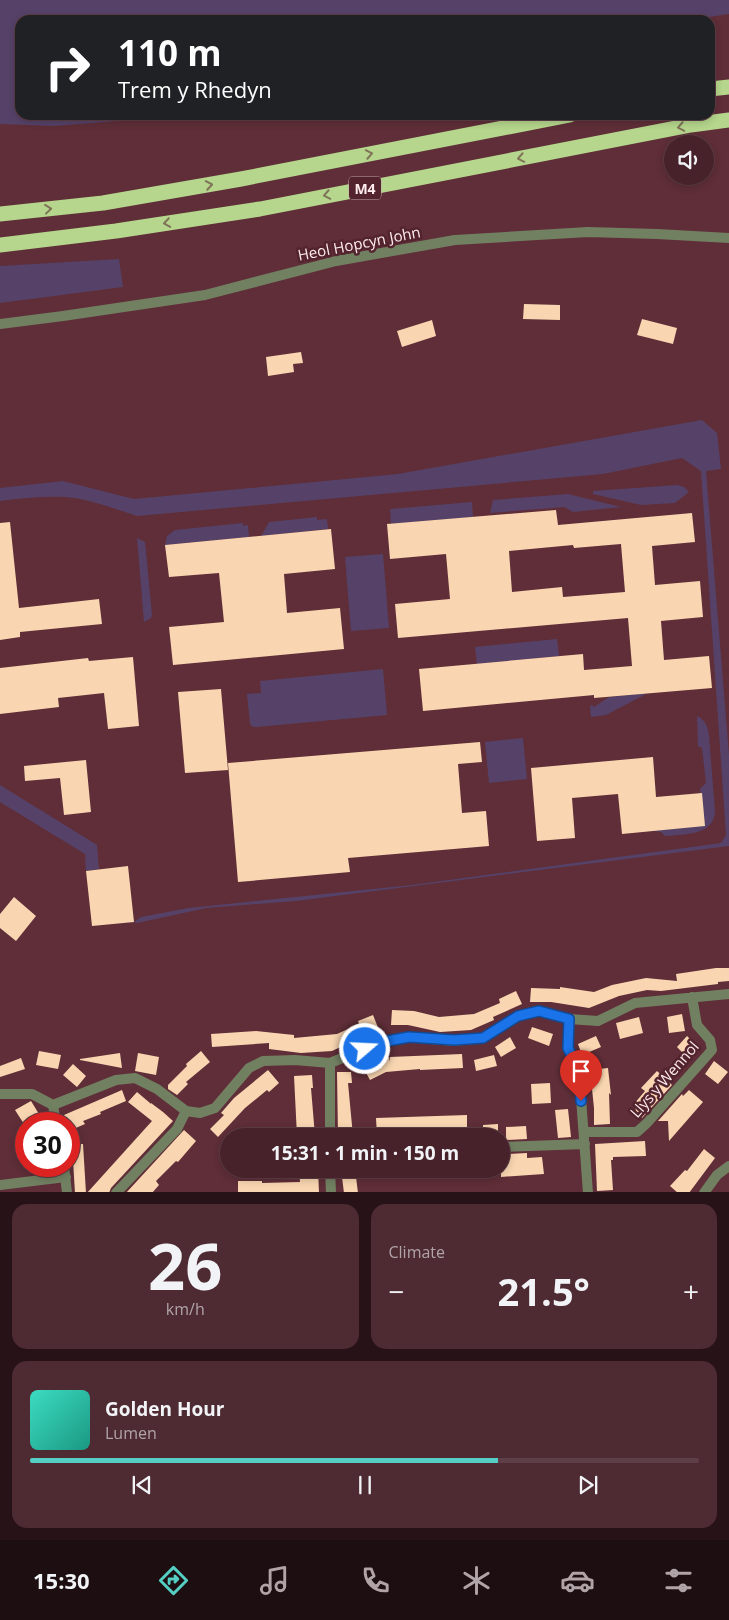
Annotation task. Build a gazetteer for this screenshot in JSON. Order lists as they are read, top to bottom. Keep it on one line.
{"streets":{"highway":["M4"],"street":["Heol Hopcyn John","Llys y Wennol"]},"page":{"turn":["110 m","Trem y Rhedyn"],"limit":"30","trip":"15:31 · 1 min · 150 m","tile":[["26","km/h"],"Climate"],"heat":["−","21.5°","+"],"song":["Golden Hour","Lumen"],"tabs":"15:30"}}
